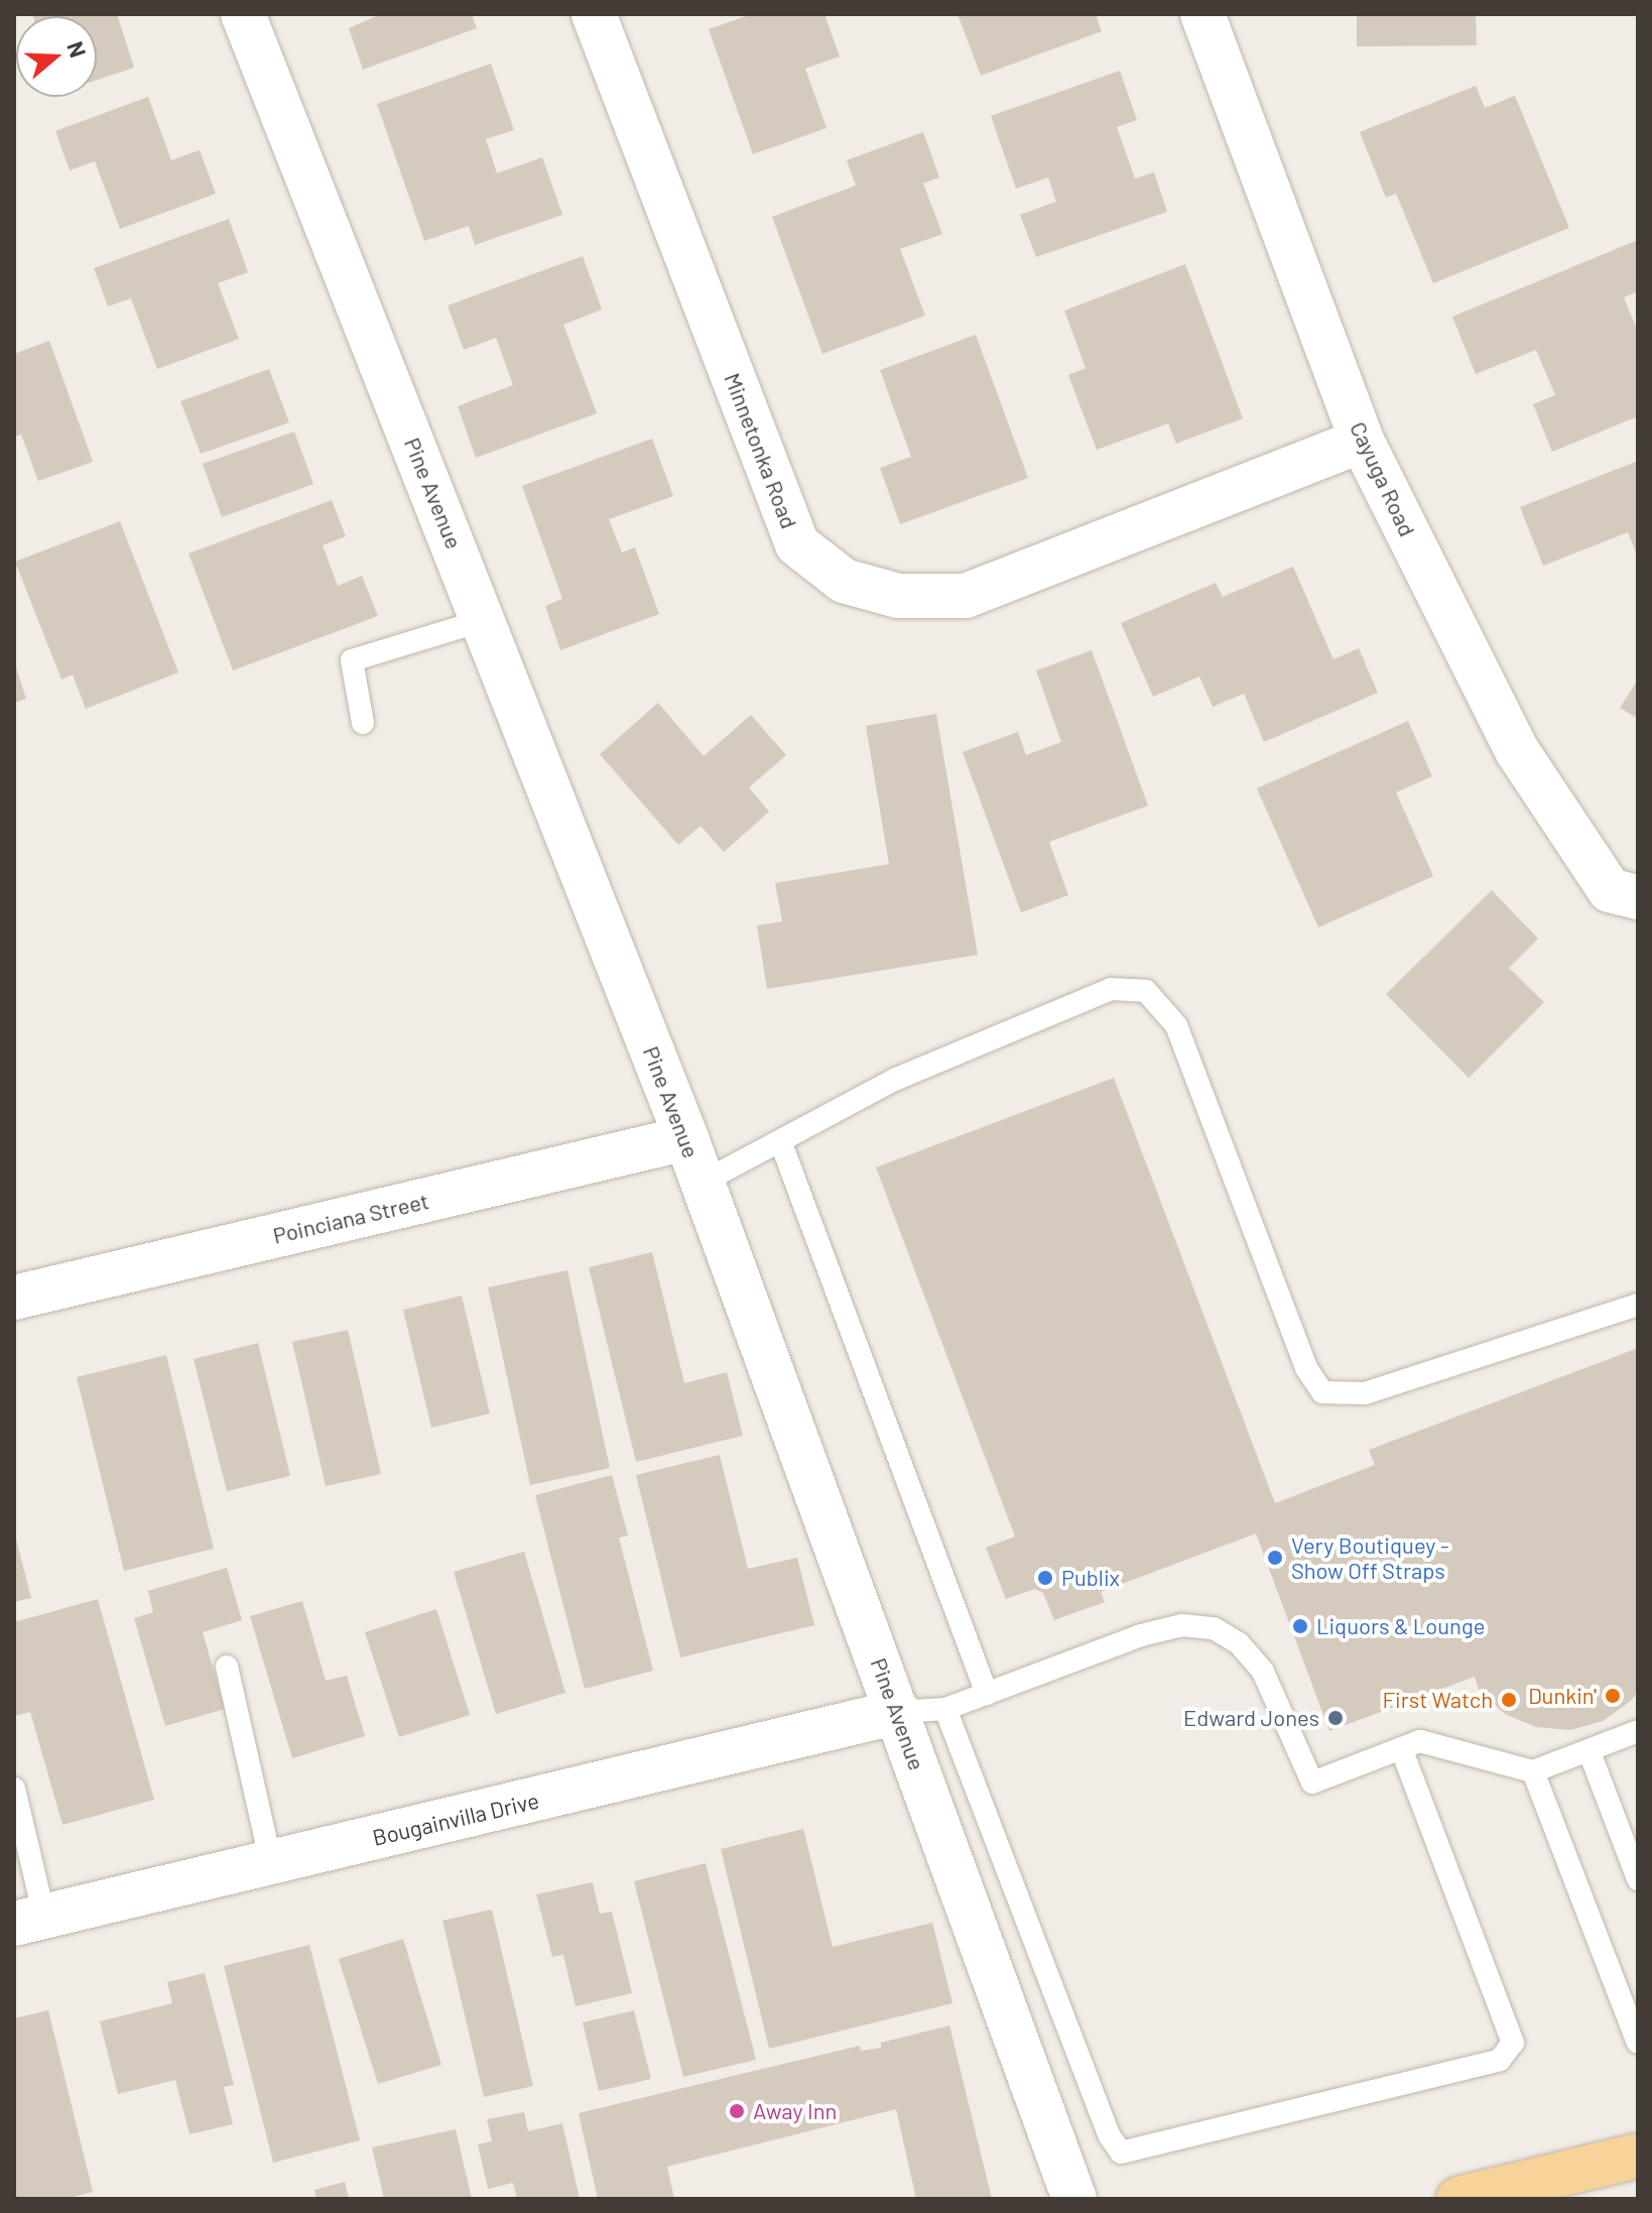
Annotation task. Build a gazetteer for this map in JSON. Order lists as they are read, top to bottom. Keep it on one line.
{"streets":{"street":["Minnetonka Road","Cayuga Road","Pine Avenue","Poinciana Street","Bougainvilla Drive"]},"crossings":[["Minnetonka Road","Cayuga Road"],["Pine Avenue","Poinciana Street"],["Pine Avenue","Bougainvilla Drive"]],"places":["Very Boutiquey - Show Off Straps","Publix","Liquors & Lounge","Dunkin'","First Watch","Edward Jones","Away Inn"],"north":"right"}
